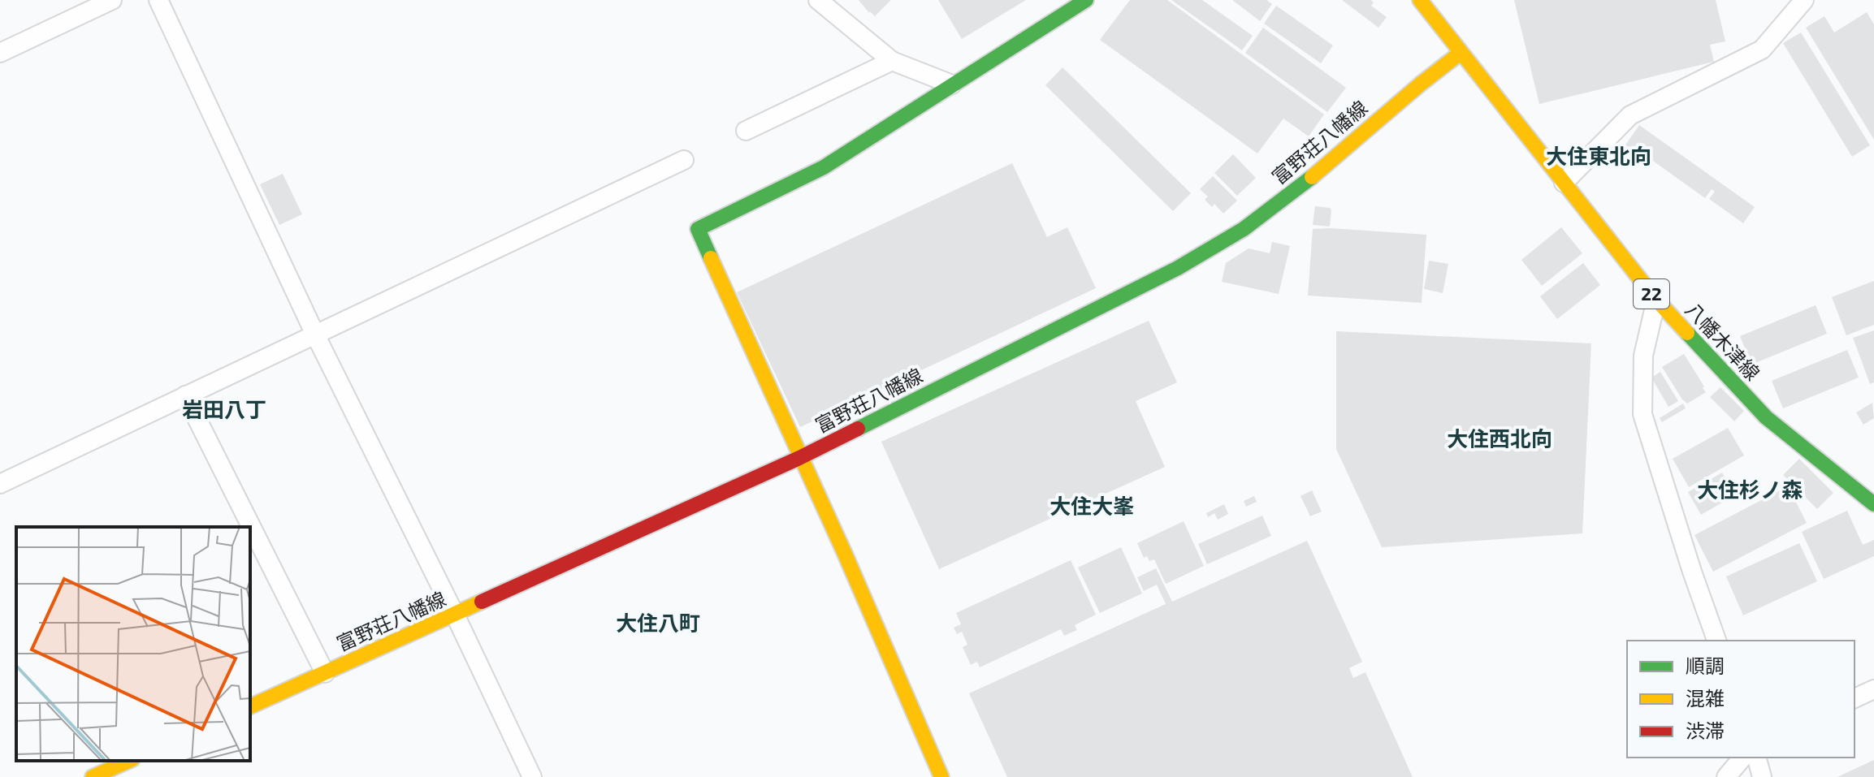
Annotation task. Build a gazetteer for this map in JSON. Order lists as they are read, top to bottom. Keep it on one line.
{"streets":{"main road":["富野荘八幡線","22","八幡木津線"]},"crossings":[["富野荘八幡線","八幡木津線"]],"districts":["大住東北向","岩田八丁","大住西北向","大住杉ノ森","大住大峯","大住八町"],"legend":["順調","混雑","渋滞"]}
